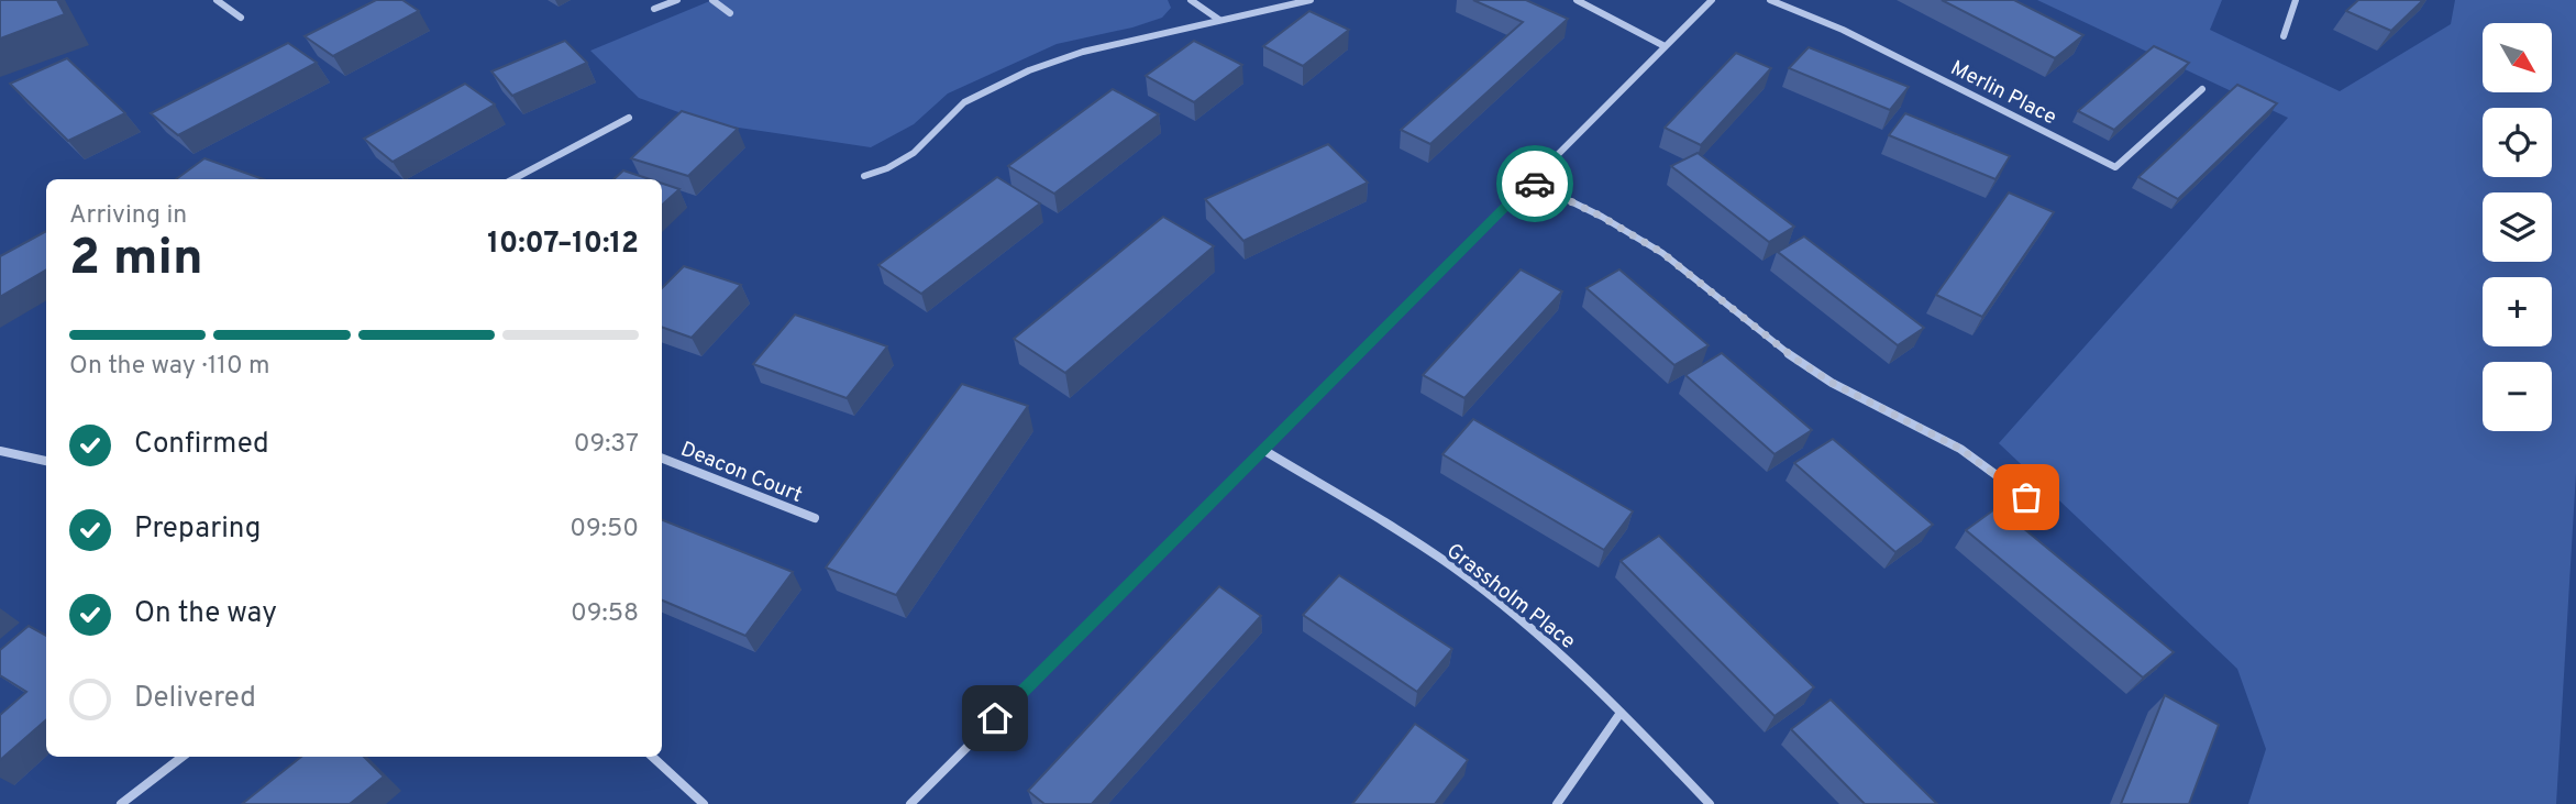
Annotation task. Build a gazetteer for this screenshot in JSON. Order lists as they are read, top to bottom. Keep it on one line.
{"streets":{"street":["Merlin Place","Deacon Court","Grassholm Place"]},"north":"bottom right","page":{"map_buttons":["+","−"],"heading":["2 min","Arriving in","10:07–10:12"],"bar":"On the way · 110 m","list":[["Confirmed","09:37"],["Preparing","09:50"],["On the way","09:58"],"Delivered"]}}
